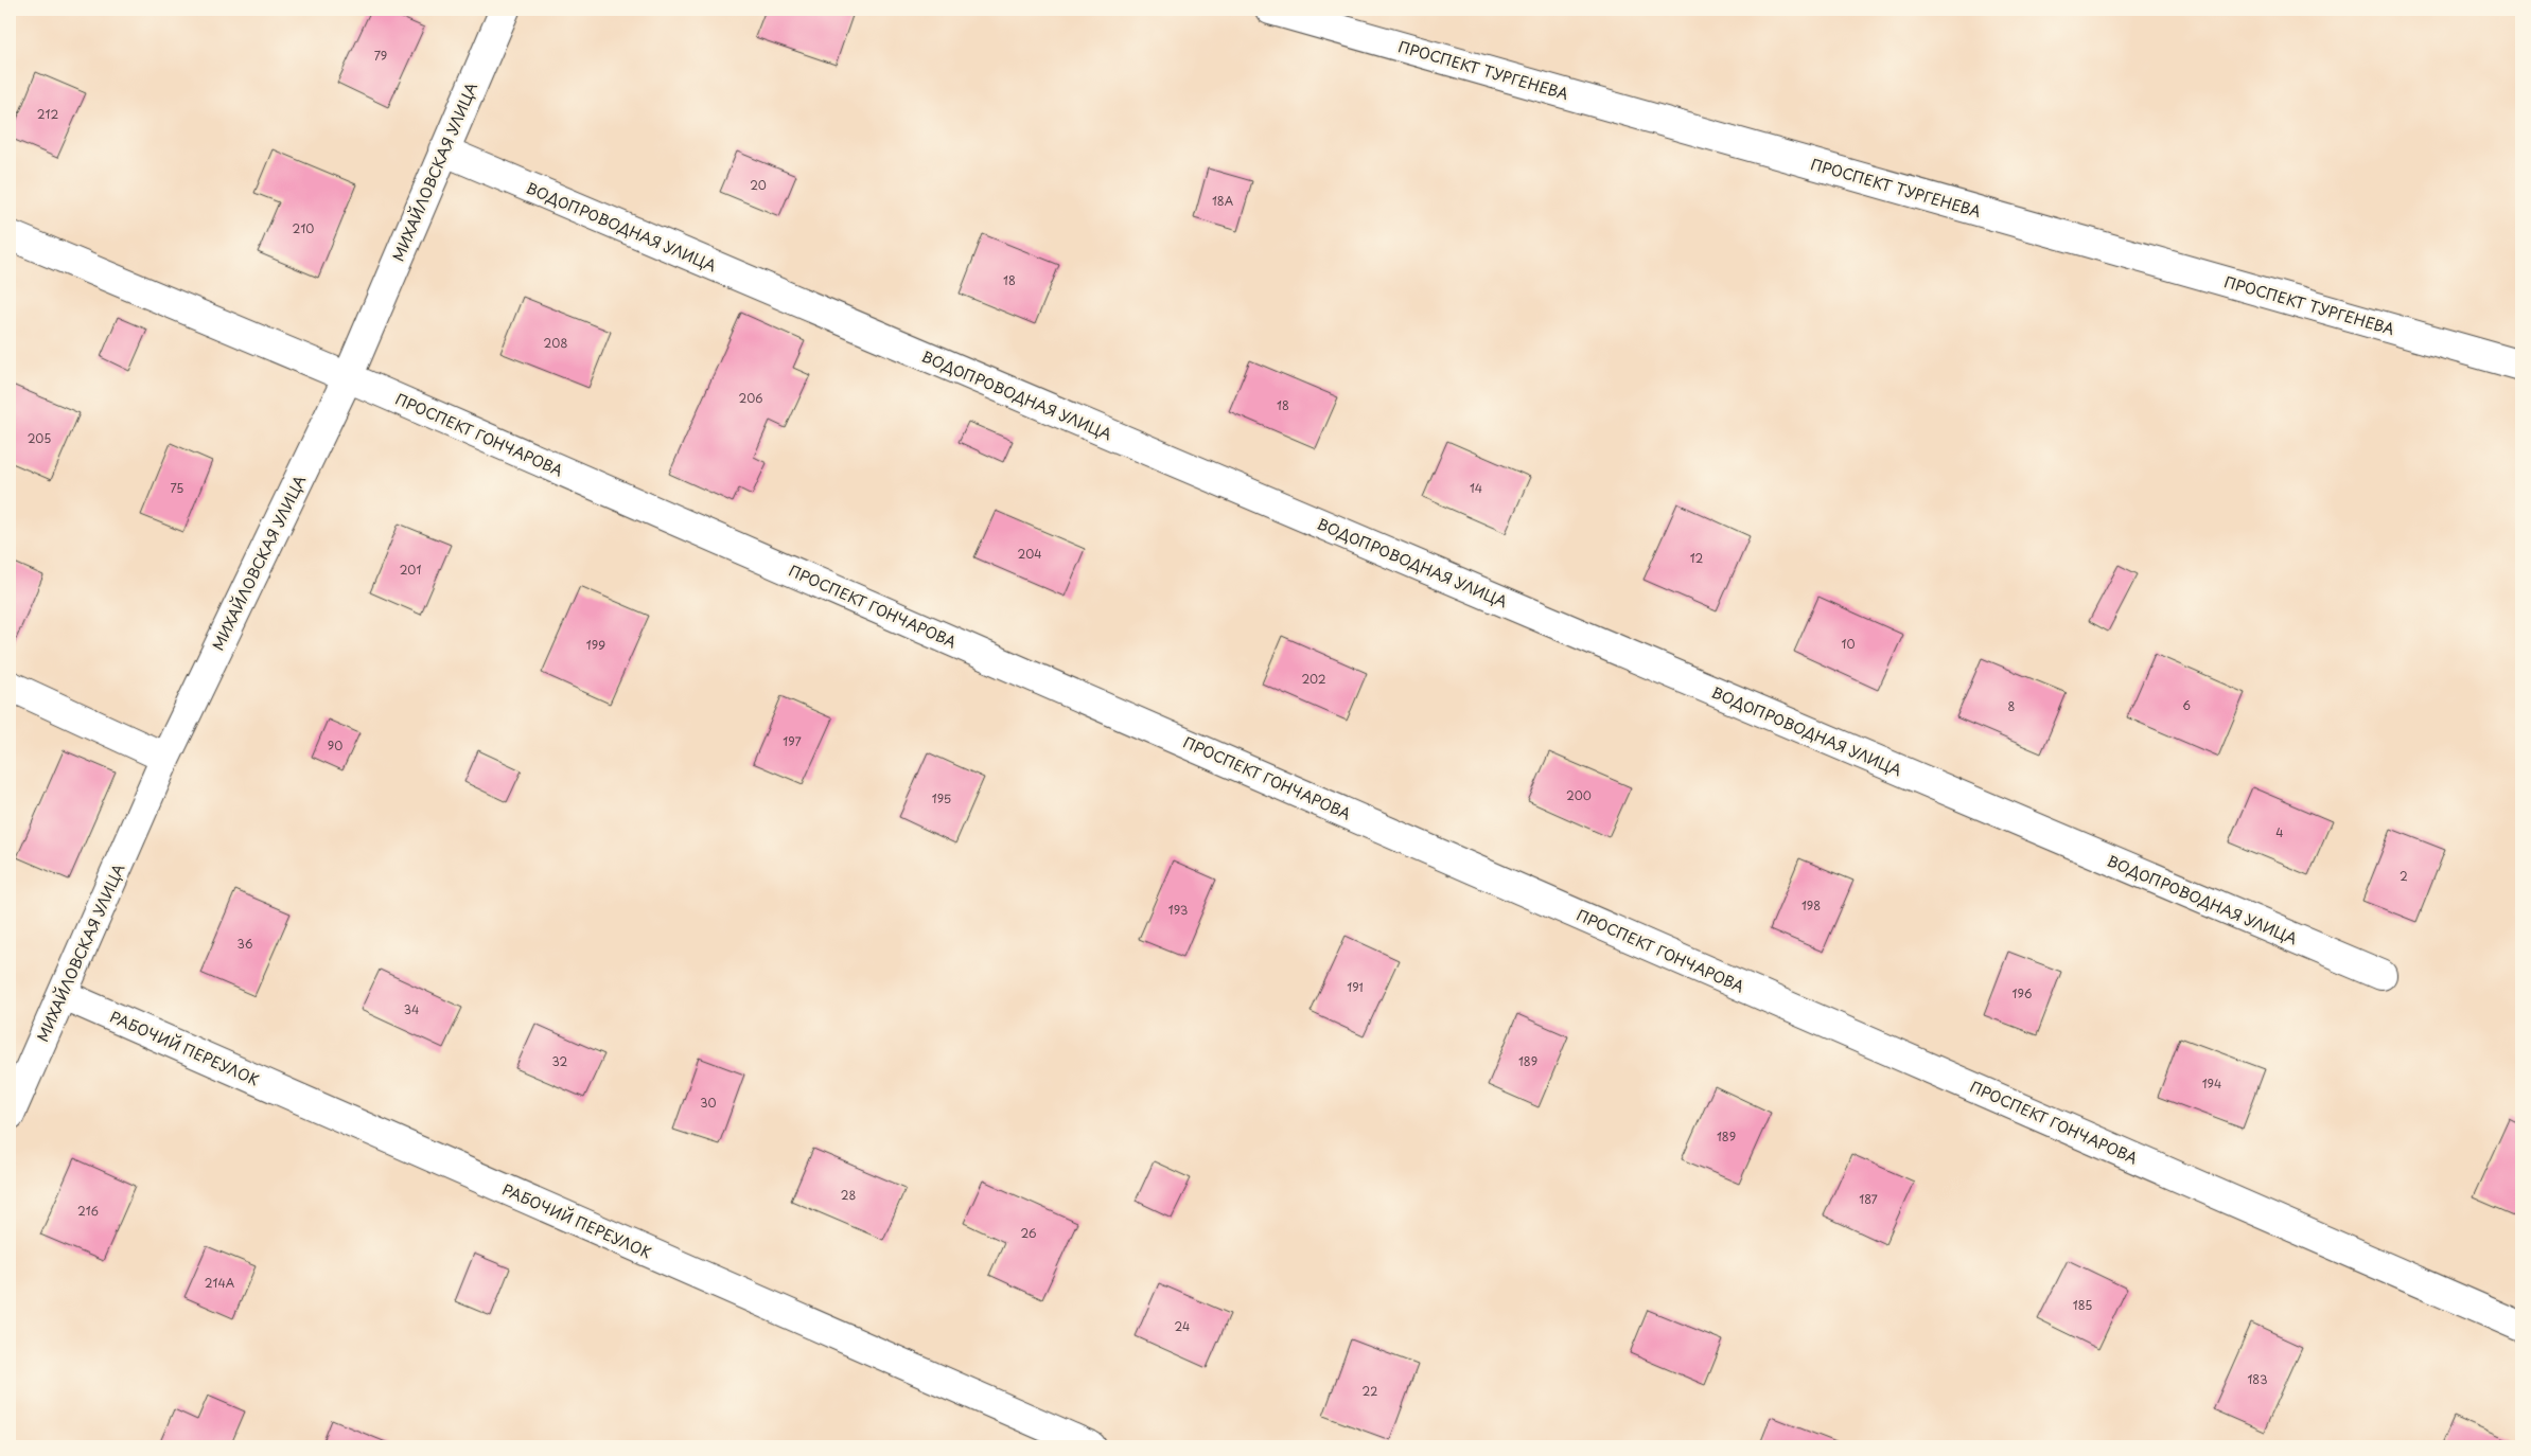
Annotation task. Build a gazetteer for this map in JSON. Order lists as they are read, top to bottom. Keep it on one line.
{"streets":{"street":["ПРОСПЕКТ ТУРГЕНЕВА","МИХАЙЛОВСКАЯ УЛИЦА","ВОДОПРОВОДНАЯ УЛИЦА","ПРОСПЕКТ ГОНЧАРОВА","РАБОЧИЙ ПЕРЕУЛОК"]},"crossings":[["МИХАЙЛОВСКАЯ УЛИЦА","ВОДОПРОВОДНАЯ УЛИЦА"],["МИХАЙЛОВСКАЯ УЛИЦА","ПРОСПЕКТ ГОНЧАРОВА"],["МИХАЙЛОВСКАЯ УЛИЦА","РАБОЧИЙ ПЕРЕУЛОК"]],"house_numbers":["79","212","20","18А","210","18","208","206","18","205","75","14","204","12","201","10","199","202","6","8","197","90","200","195","4","2","198","193","36","191","196","34","32","189","194","30","189","28","187","216","26","214А","185","24","183","22"]}
